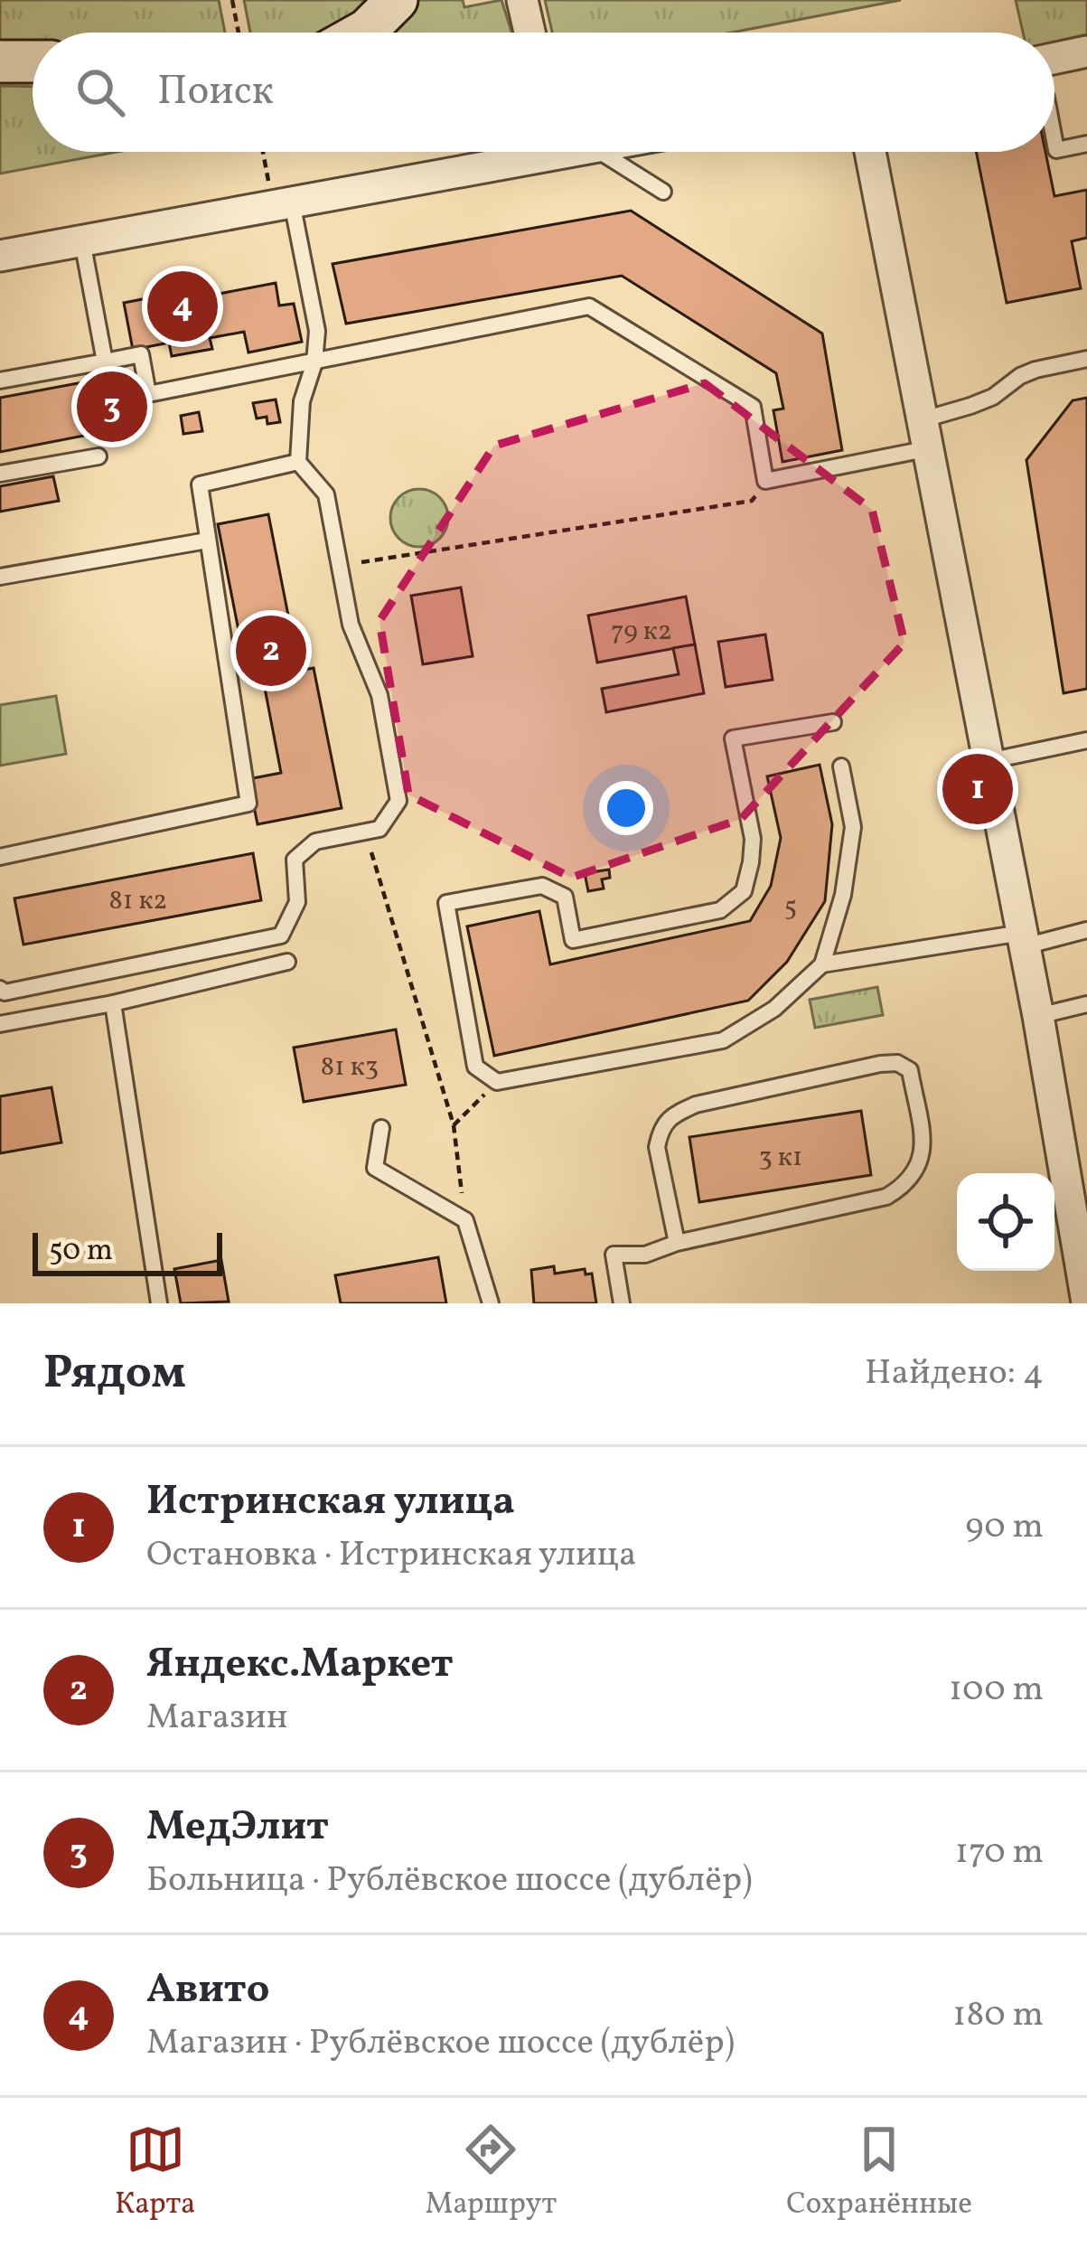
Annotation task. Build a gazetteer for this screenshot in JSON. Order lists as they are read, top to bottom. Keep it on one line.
{"house_numbers":["79 к2","81 к2","5","81 к3","3 к1"],"scale_bar":"50 m","page":{"search":"Поиск","pins":["4","3","2","1"],"scale":"50 m","heading":["Рядом","Найдено: 4"],"list":[{"mark":"1","name":"Истринская улица","note":"Остановка · Истринская улица","value":"90 m"},{"mark":"2","name":"Яндекс.Маркет","note":"Магазин","value":"100 m"},{"mark":"3","name":"МедЭлит","note":"Больница · Рублёвское шоссе (дублёр)","value":"170 m"},{"mark":"4","name":"Авито","note":"Магазин · Рублёвское шоссе (дублёр)","value":"180 m"}],"nav":["Карта","Маршрут","Сохранённые"]}}
